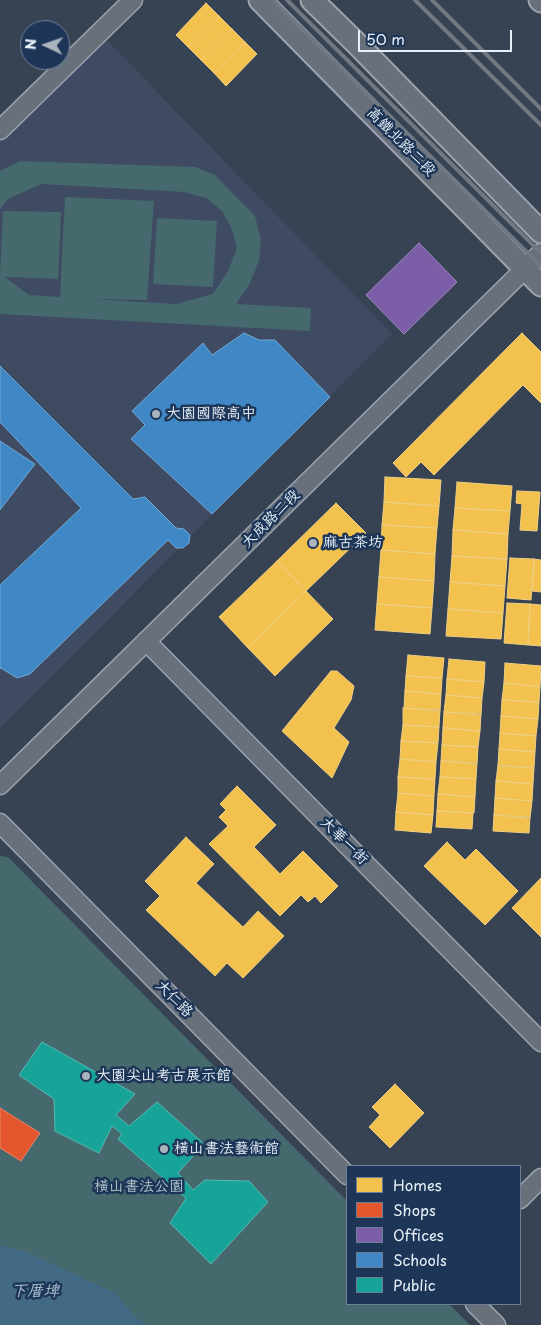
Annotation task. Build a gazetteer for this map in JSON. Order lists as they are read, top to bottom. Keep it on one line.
{"streets":{"street":["高鐵北路二段","大成路二段","大華一街","大仁路"]},"crossings":[["高鐵北路二段","大成路二段"],["大成路二段","大華一街"]],"water":["下厝埤"],"parks":["橫山書法公園"],"places":["大園國際高中","麻古茶坊","大園尖山考古展示館","橫山書法藝術館"],"legend":["Homes","Shops","Offices","Schools","Public"],"scale_bar":"50 m","north":"left"}
